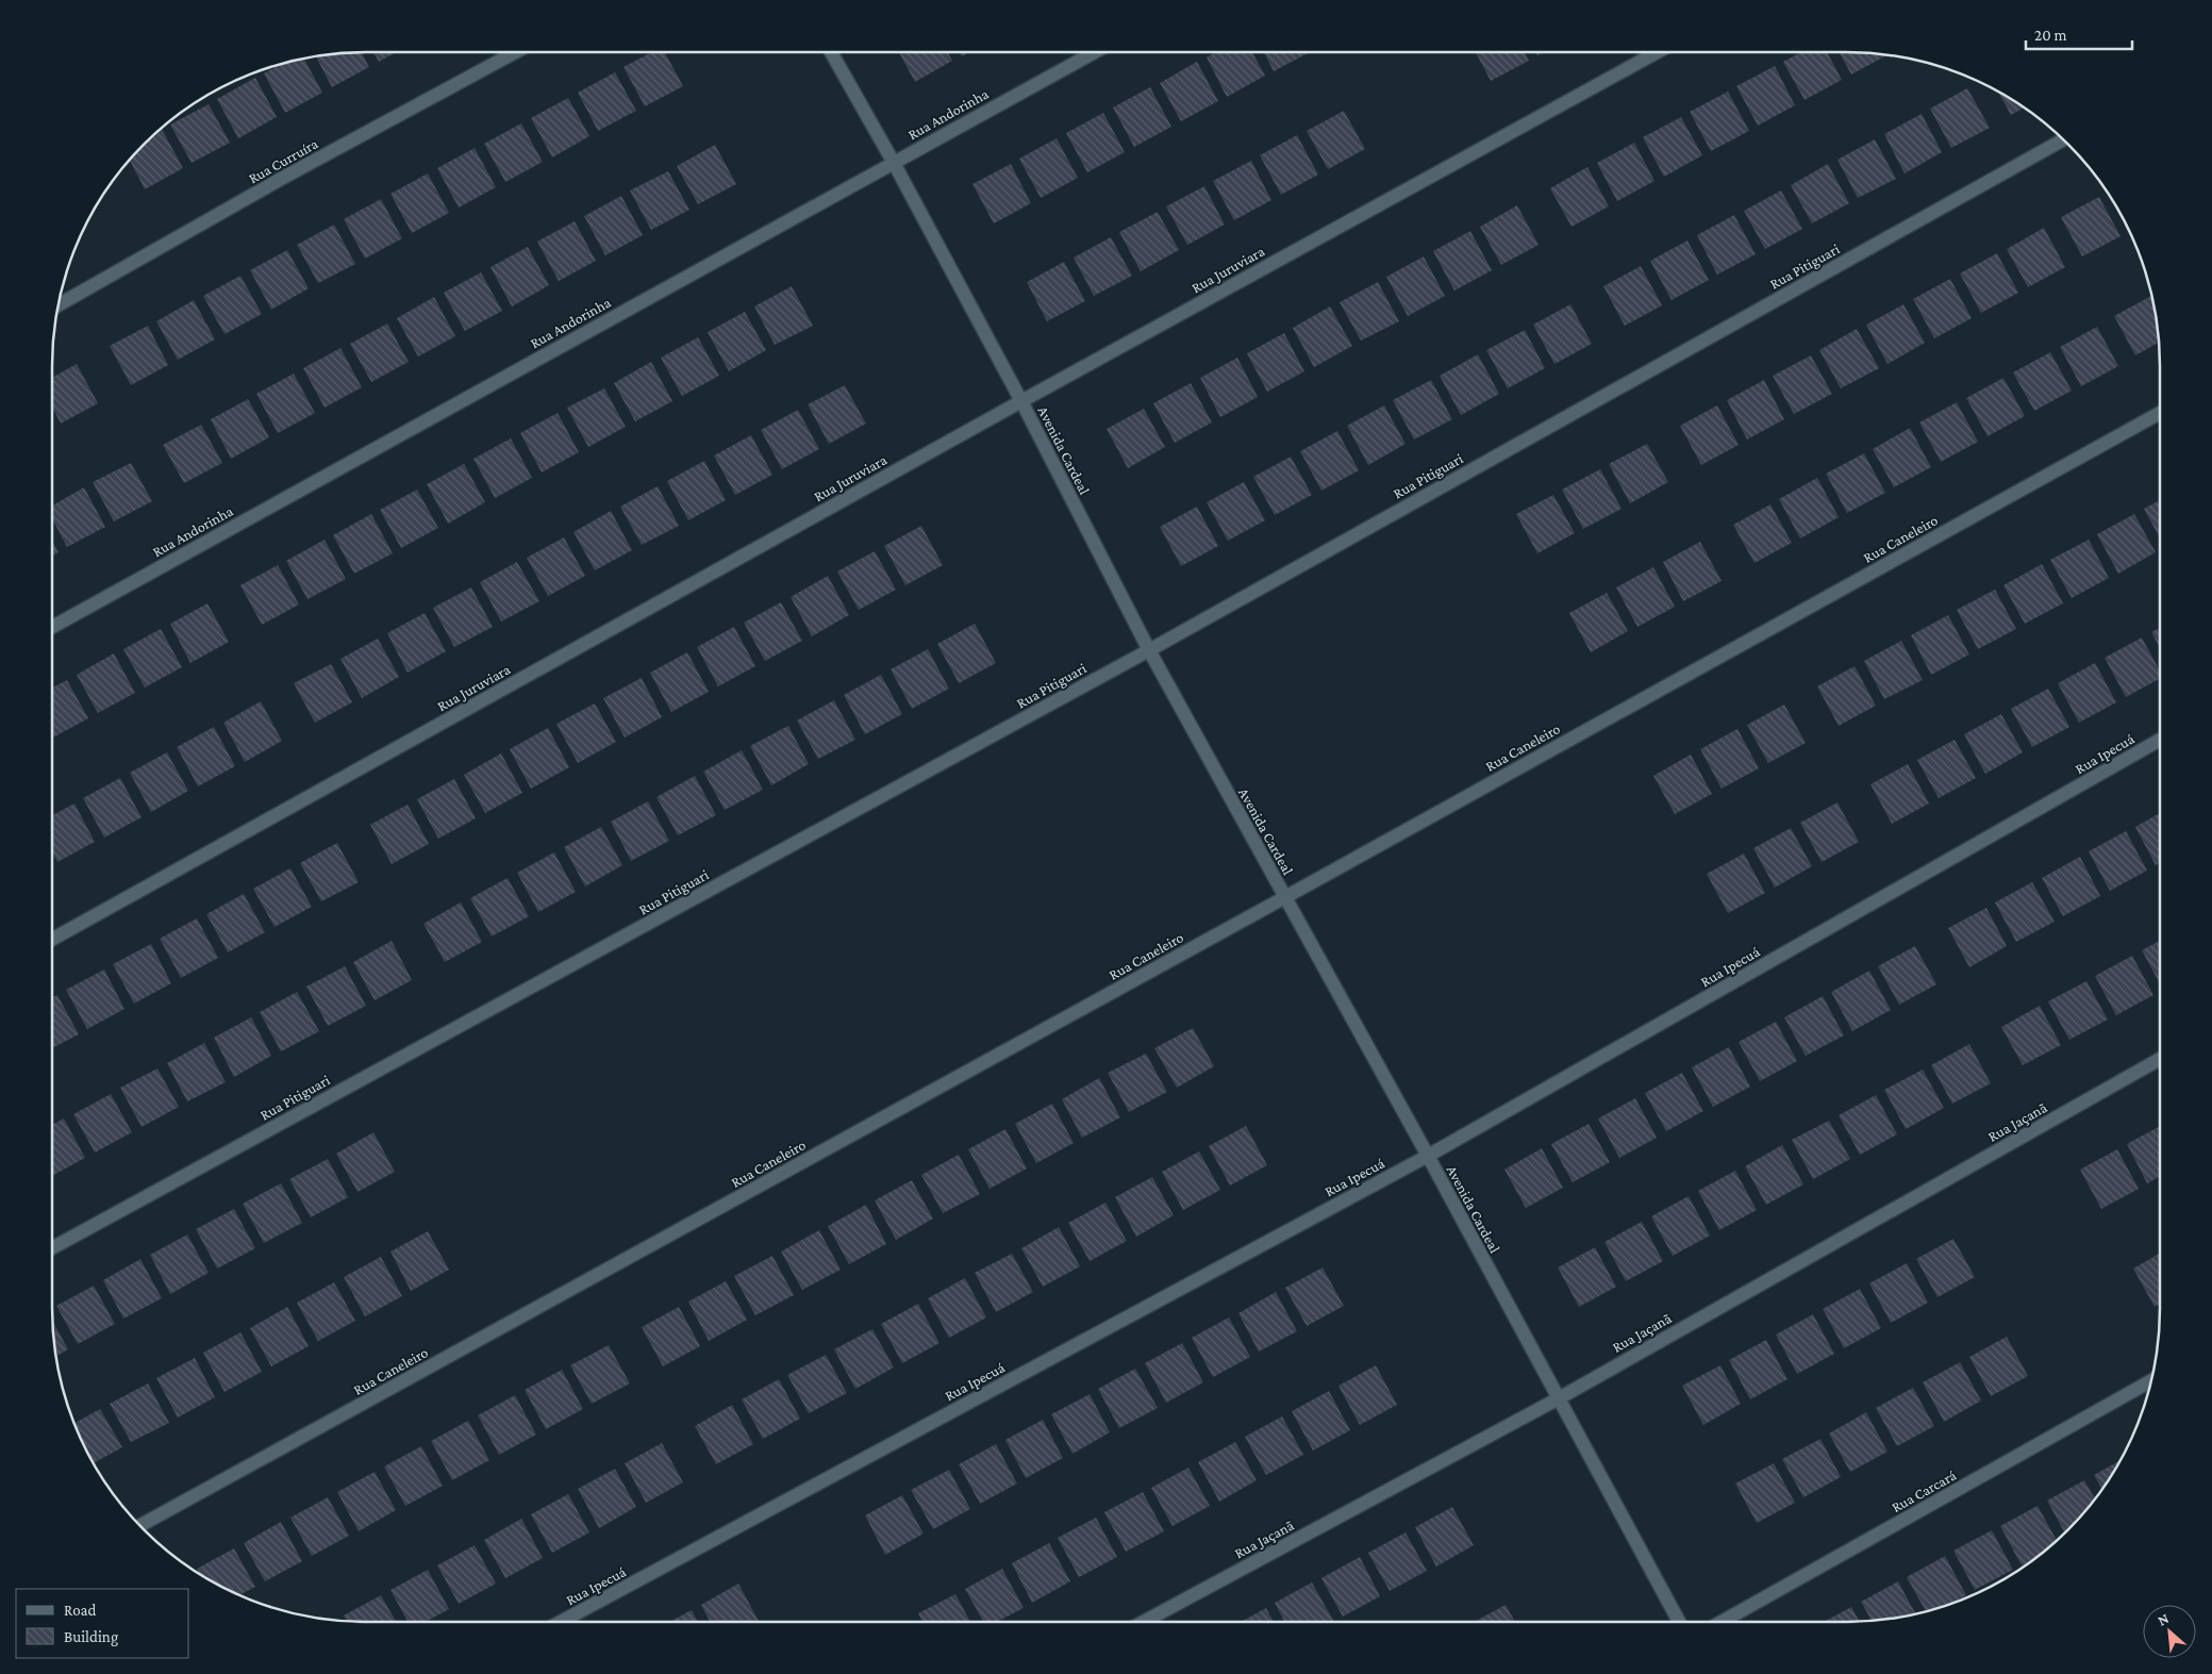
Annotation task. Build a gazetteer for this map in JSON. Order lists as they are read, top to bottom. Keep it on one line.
{"streets":{"street":["Rua Andorinha","Rua Curruíra","Rua Pitiguari","Rua Juruviara","Avenida Cardeal","Rua Caneleiro","Rua Ipecuá","Rua Jaçanã","Rua Carcará"]},"crossings":[["Rua Andorinha","Avenida Cardeal"],["Rua Pitiguari","Avenida Cardeal"],["Rua Juruviara","Avenida Cardeal"],["Avenida Cardeal","Rua Caneleiro"],["Avenida Cardeal","Rua Ipecuá"],["Avenida Cardeal","Rua Jaçanã"]],"legend":["Road","Building"],"scale_bar":"20 m","north":"top left"}
